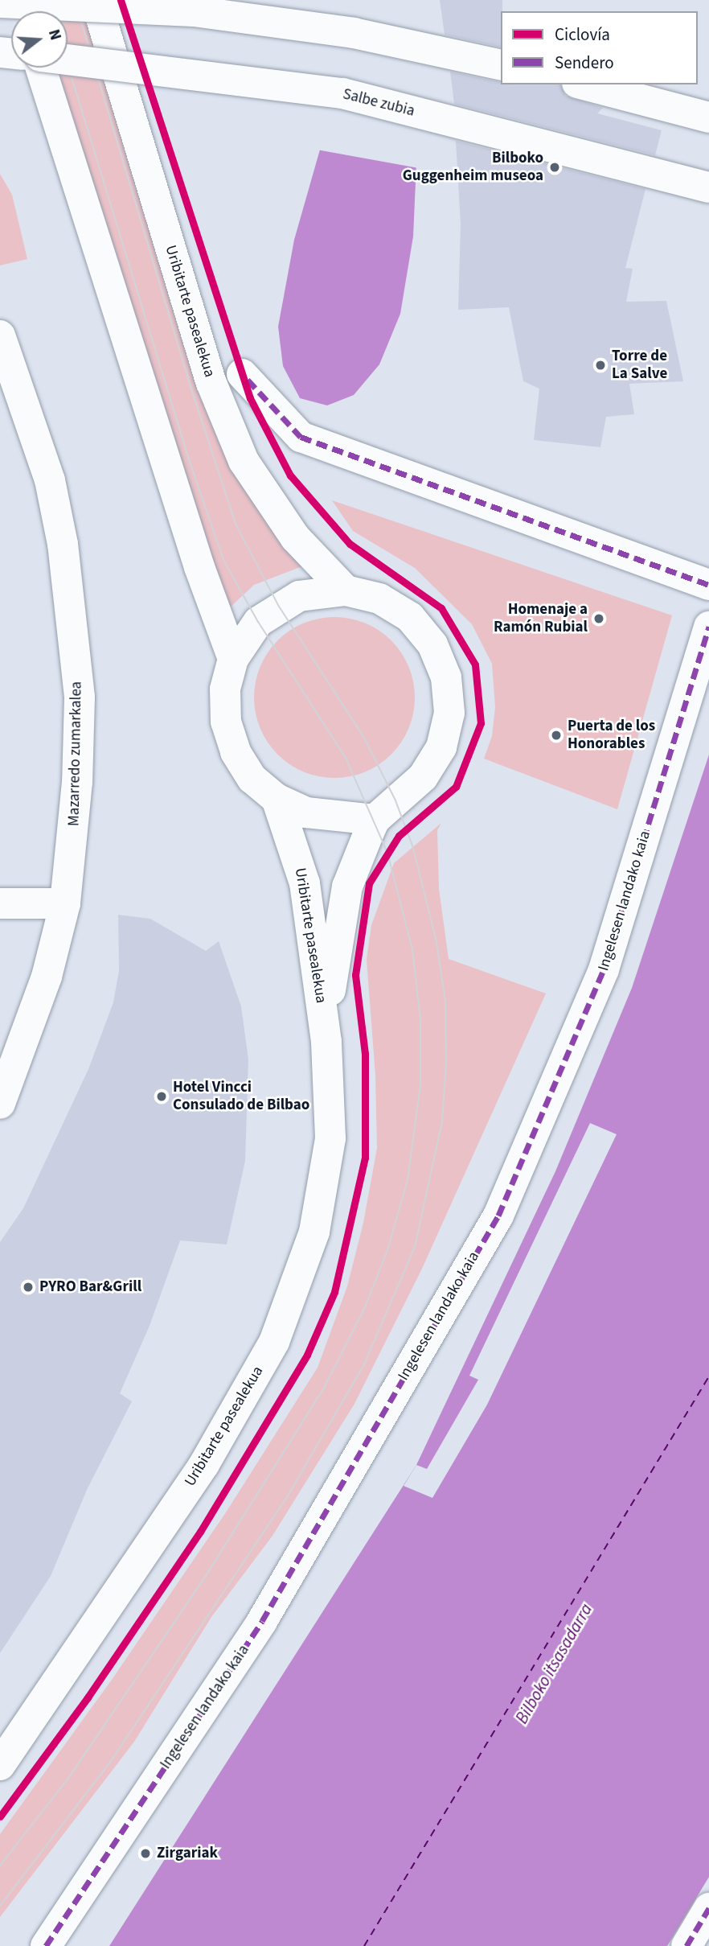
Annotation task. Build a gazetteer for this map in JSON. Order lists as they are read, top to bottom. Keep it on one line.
{"streets":{"street":["Salbe zubia","Uribitarte pasealekua","Mazarredo zumarkalea","Ingelesen landako kaia"]},"water":["Bilboko itsasadarra"],"places":["Bilboko Guggenheim museoa","Torre de La Salve","Homenaje a Ramón Rubial","Puerta de los Honorables","Hotel Vincci Consulado de Bilbao","PYRO Bar&Grill","Zirgariak"],"legend":["Ciclovía","Sendero"],"north":"right"}
